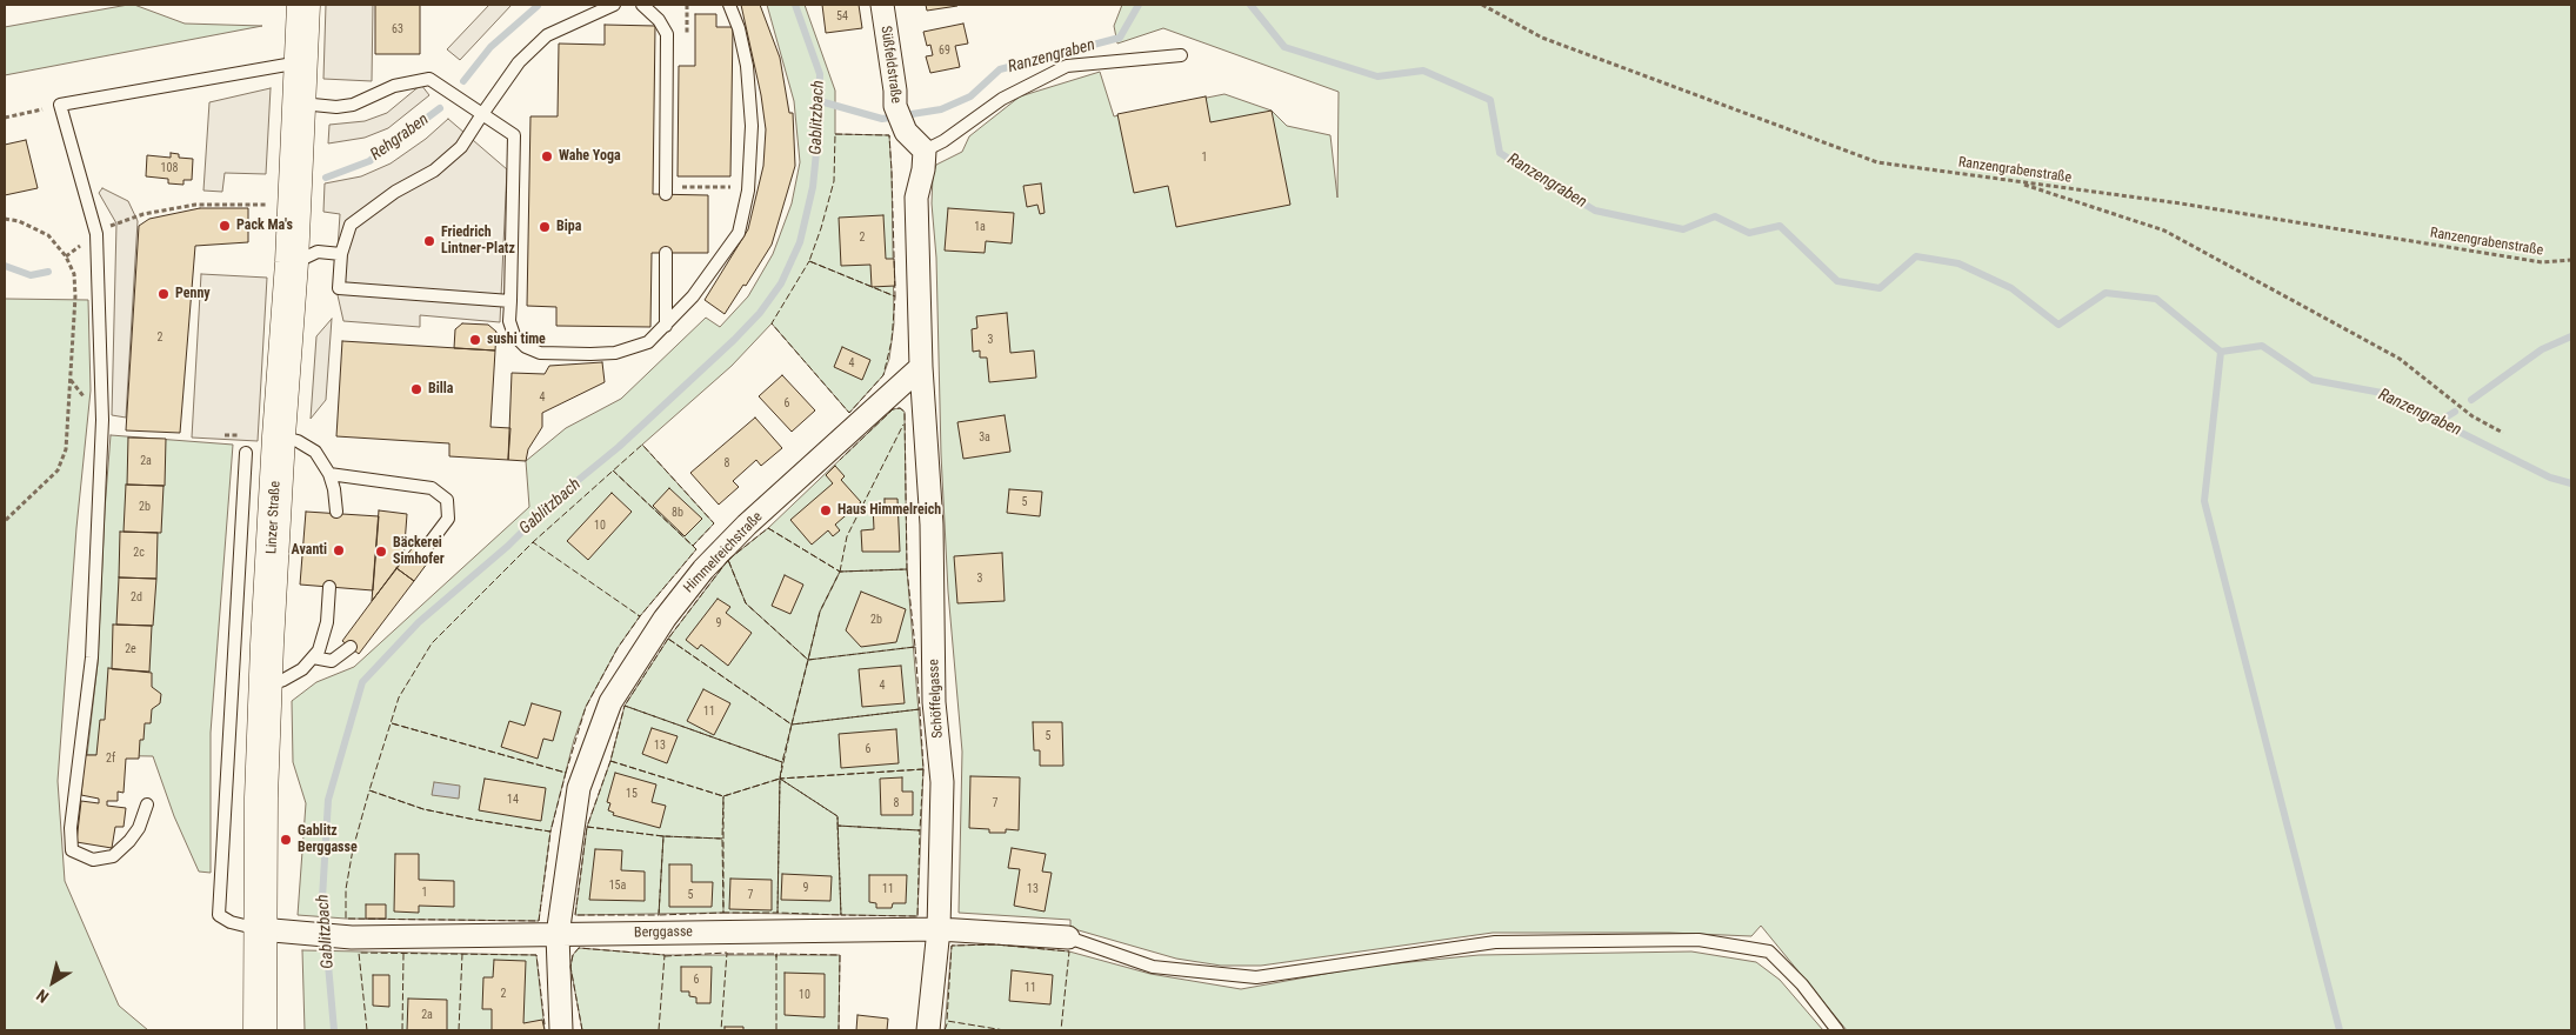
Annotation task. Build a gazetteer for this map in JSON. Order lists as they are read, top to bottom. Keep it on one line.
{"streets":{"main road":["Linzer Straße"],"street":["Süßfeldstraße","Himmelreichstraße","Schöffelgasse","Berggasse"],"path":["Ranzengrabenstraße"]},"crossings":[["Linzer Straße","Berggasse"],["Himmelreichstraße","Schöffelgasse"],["Himmelreichstraße","Berggasse"],["Schöffelgasse","Berggasse"]],"water":["Ranzengraben","Gablitzbach","Rehgraben"],"places":["Wahe Yoga","Pack Ma's","Bipa","Friedrich Lintner-Platz","Penny","sushi time","Billa","Haus Himmelreich","Avanti","Bäckerei Simhofer","Gablitz Berggasse"],"house_numbers":["54","63","69","1","108","1a","2","2","3","4","4","6","3a","2a","8","5","2b","8b","10","2c","3","2d","2b","9","2e","4","11","5","13","6","2f","15","14","8","7","15a","9","11","13","1","5","7","6","11","2","10","2a"],"north":"bottom left"}
